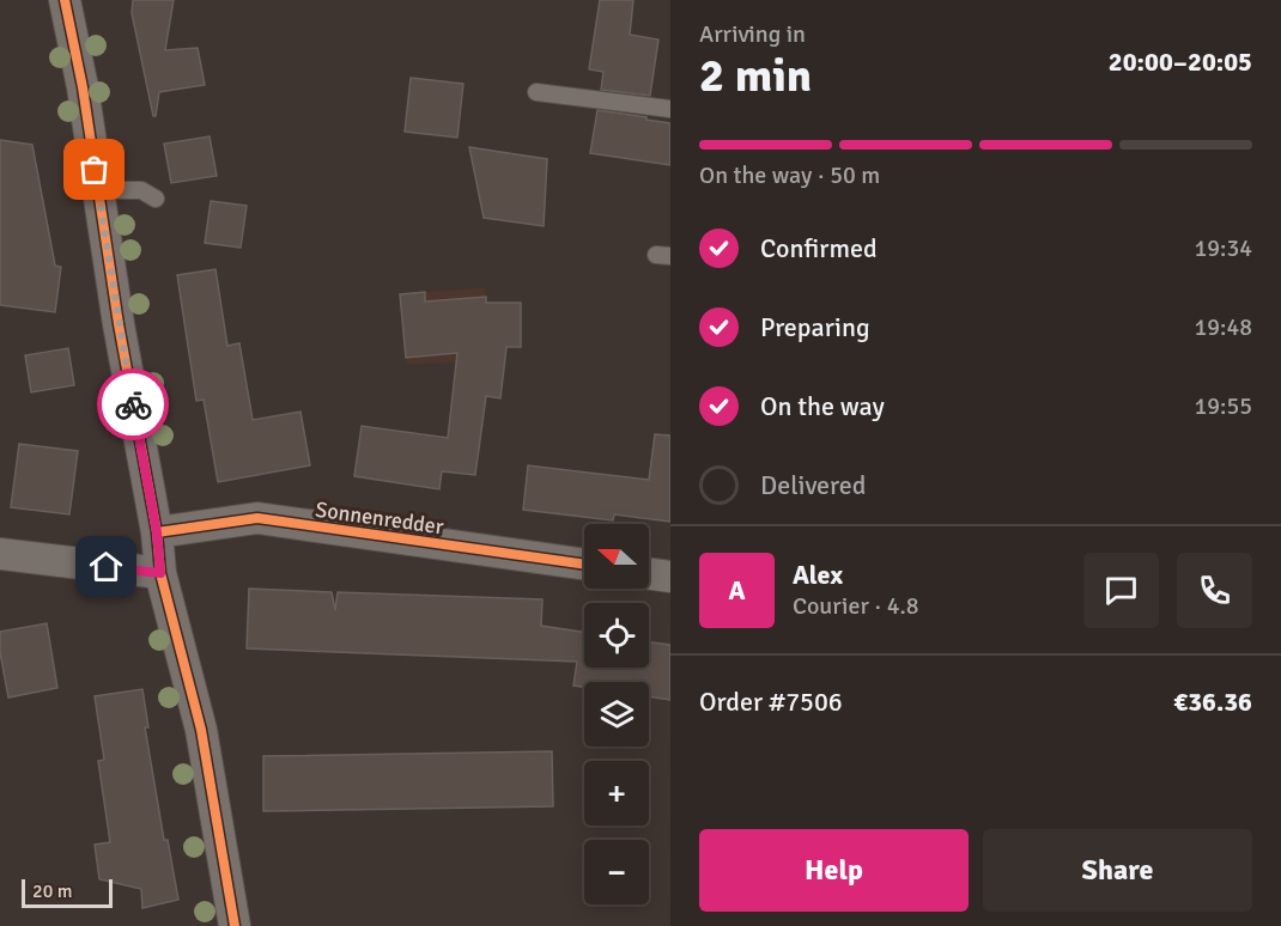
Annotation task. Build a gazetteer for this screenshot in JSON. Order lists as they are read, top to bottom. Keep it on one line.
{"streets":{"street":["Sonnenredder"]},"scale_bar":"20 m","north":"left","page":{"heading":["2 min","Arriving in","20:00–20:05"],"panel":["Alex","Courier · 4.8","Order #7506","€36.36"],"bar":"On the way · 50 m","list":[["Confirmed","19:34"],["Preparing","19:48"],["On the way","19:55"],"Delivered"],"map_buttons":["+","−"],"round":"A","buttons":["Help","Share"],"scale":"20 m"}}
